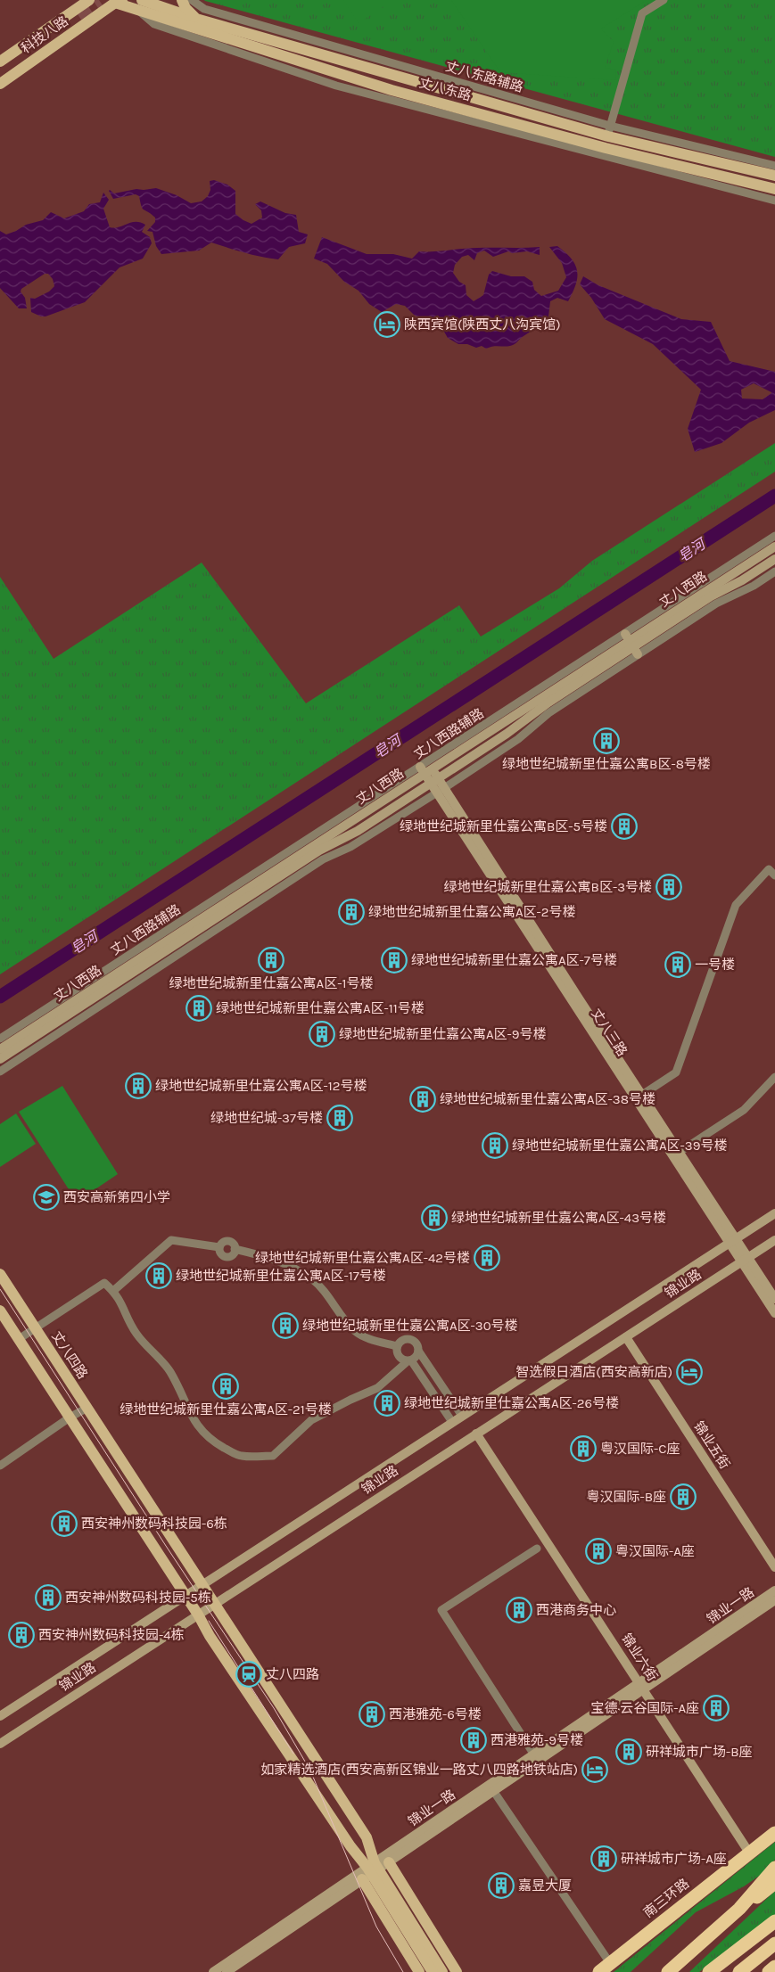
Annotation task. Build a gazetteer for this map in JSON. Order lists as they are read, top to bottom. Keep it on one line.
{"streets":{"highway":["南三环路"],"main road":["科技八路","丈八东路","丈八西路","丈八三路","锦业路","丈八四路","锦业五街","锦业一路","锦业六街"],"street":["丈八东路辅路","丈八西路辅路"]},"crossings":[["科技八路","丈八东路"],["丈八东路辅路","丈八东路"],["丈八西路","丈八西路辅路"],["丈八西路","丈八三路"],["丈八西路辅路","丈八三路"],["丈八三路","锦业路"],["锦业路","丈八四路"],["锦业路","锦业五街"],["锦业路","锦业六街"],["丈八四路","锦业一路"],["锦业一路","锦业六街"],["锦业六街","南三环路"]],"water":["皂河"],"places":{"hotel":["陕西宾馆(陕西丈八沟宾馆)","智选假日酒店(西安高新店)","如家精选酒店(西安高新区锦业一路丈八四路地铁站店)"],"building":["绿地世纪城新里仕嘉公寓B区-8号楼","绿地世纪城新里仕嘉公寓B区-5号楼","绿地世纪城新里仕嘉公寓B区-3号楼","绿地世纪城新里仕嘉公寓A区-2号楼","绿地世纪城新里仕嘉公寓A区-1号楼","绿地世纪城新里仕嘉公寓A区-7号楼","一号楼","绿地世纪城新里仕嘉公寓A区-11号楼","绿地世纪城新里仕嘉公寓A区-9号楼","绿地世纪城新里仕嘉公寓A区-12号楼","绿地世纪城新里仕嘉公寓A区-38号楼","绿地世纪城-37号楼","绿地世纪城新里仕嘉公寓A区-39号楼","绿地世纪城新里仕嘉公寓A区-43号楼","绿地世纪城新里仕嘉公寓A区-42号楼","绿地世纪城新里仕嘉公寓A区-17号楼","绿地世纪城新里仕嘉公寓A区-30号楼","绿地世纪城新里仕嘉公寓A区-21号楼","绿地世纪城新里仕嘉公寓A区-26号楼","粤汉国际-C座","粤汉国际-B座","西安神州数码科技园-6栋","粤汉国际-A座","西安神州数码科技园-5栋","西港商务中心","西安神州数码科技园-4栋","宝德·云谷国际-A座","西港雅苑-6号楼","西港雅苑-9号楼","研祥城市广场-B座","研祥城市广场-A座","嘉昱大厦"],"school or university":["西安高新第四小学"],"station":["丈八四路"]}}
